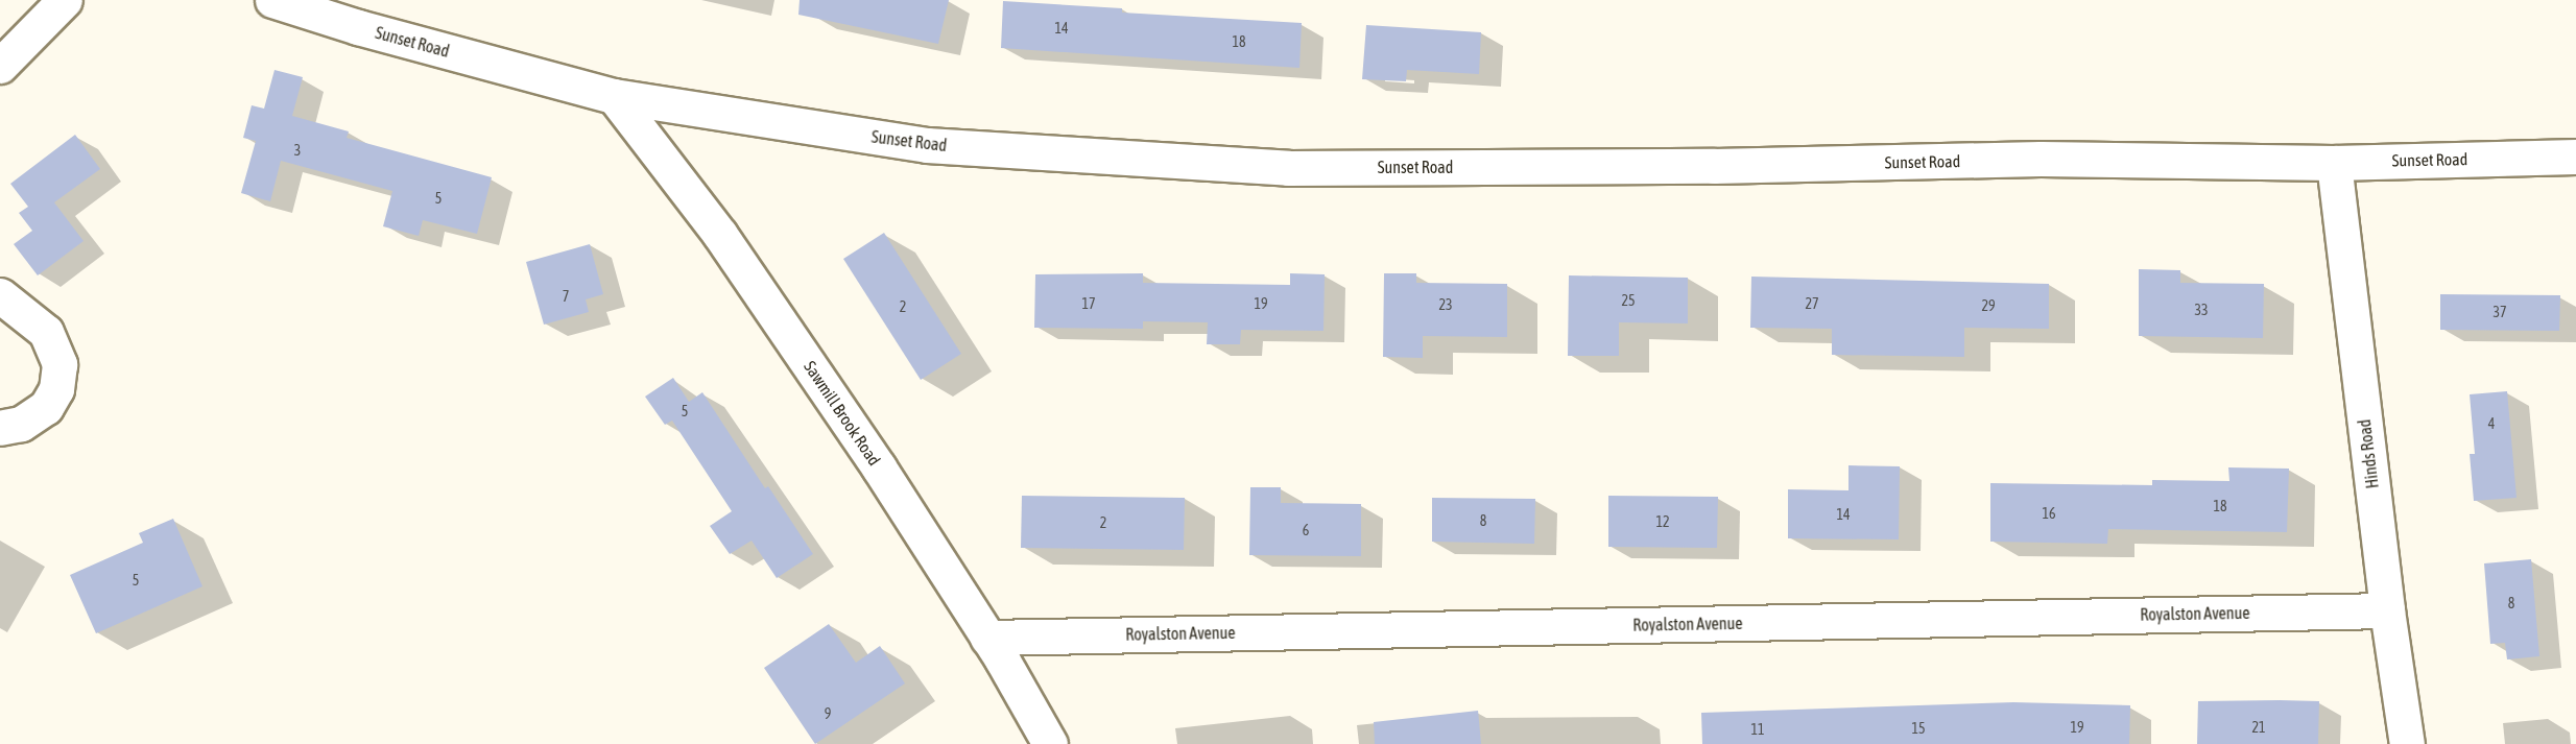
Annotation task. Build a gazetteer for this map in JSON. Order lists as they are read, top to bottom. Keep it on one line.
{"streets":{"street":["Sunset Road","Sawmill Brook Road","Hinds Road","Royalston Avenue"]},"crossings":[["Sunset Road","Sawmill Brook Road"],["Sunset Road","Hinds Road"],["Sawmill Brook Road","Royalston Avenue"],["Hinds Road","Royalston Avenue"]],"house_numbers":["14","18","3","5","7","25","17","19","27","23","29","2","33","37","5","4","18","16","14","8","12","2","6","5","8","9","19","21","15","11"]}
